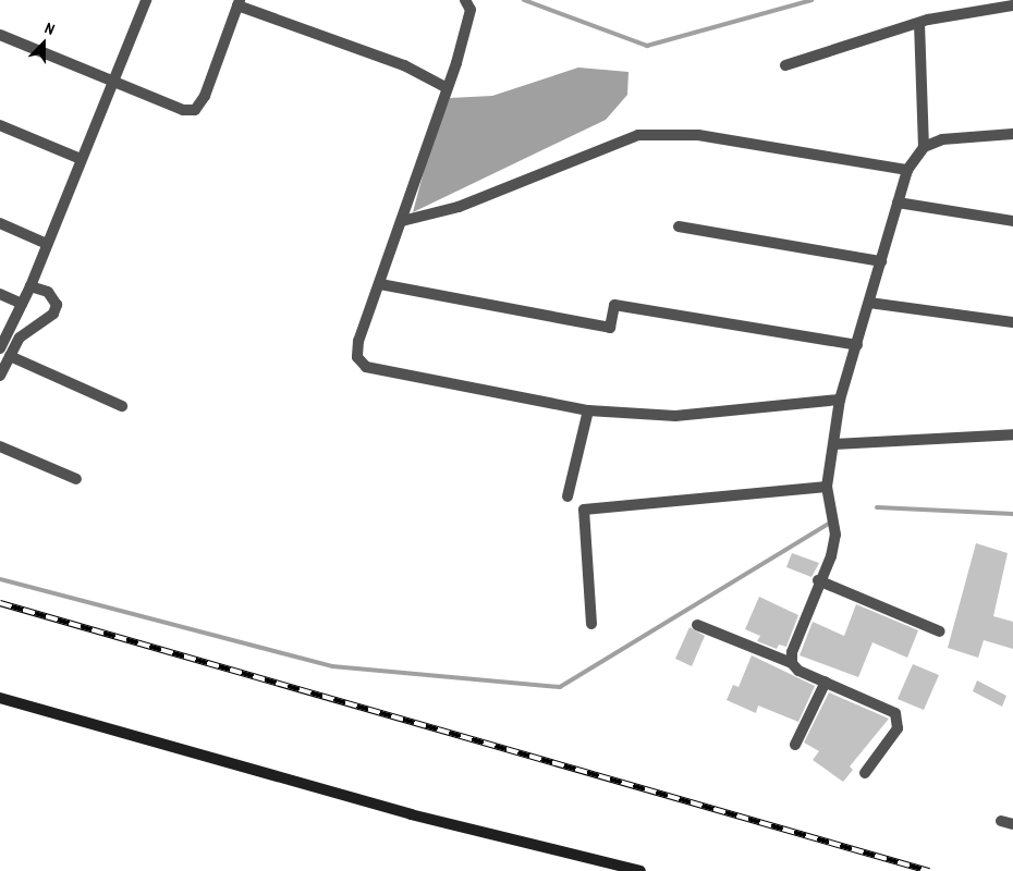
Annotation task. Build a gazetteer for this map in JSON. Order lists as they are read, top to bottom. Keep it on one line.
{"north":"top"}
